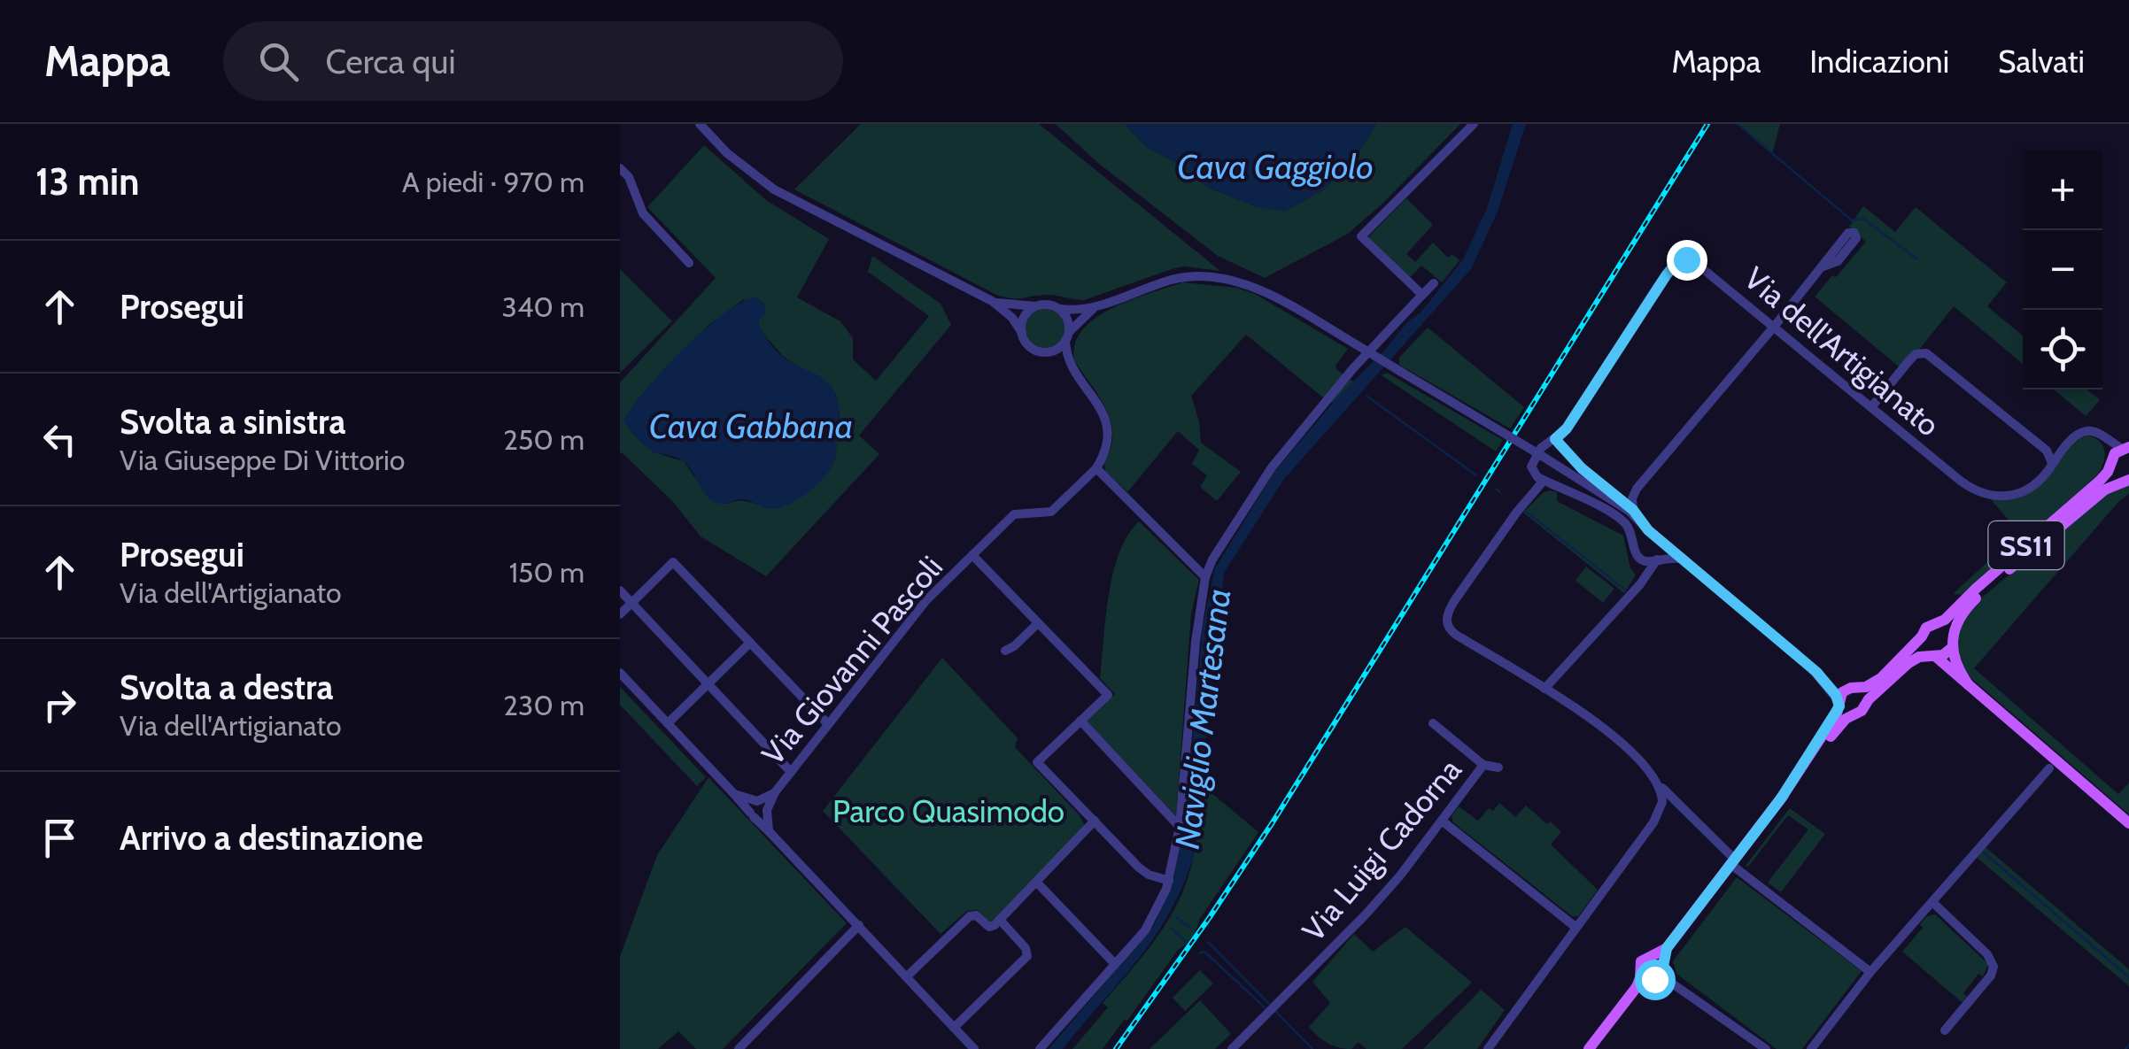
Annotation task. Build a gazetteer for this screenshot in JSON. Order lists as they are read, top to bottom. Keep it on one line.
{"streets":{"main road":["SS11"],"street":["Via dell'Artigianato","Via Giovanni Pascoli","Via Luigi Cadorna"]},"water":["Cava Gaggiolo","Cava Gabbana","Naviglio Martesana"],"parks":["Parco Quasimodo"],"page":{"header":"Mappa","search":"Cerca qui","nav":["Mappa","Indicazioni","Salvati"],"heading":["13 min","A piedi · 970 m"],"map_buttons":["+","−"],"list":[["Prosegui","340 m"],["Svolta a sinistra","Via Giuseppe Di Vittorio","250 m"],["Prosegui","Via dell'Artigianato","150 m"],["Svolta a destra","Via dell'Artigianato","230 m"],"Arrivo a destinazione"]}}
